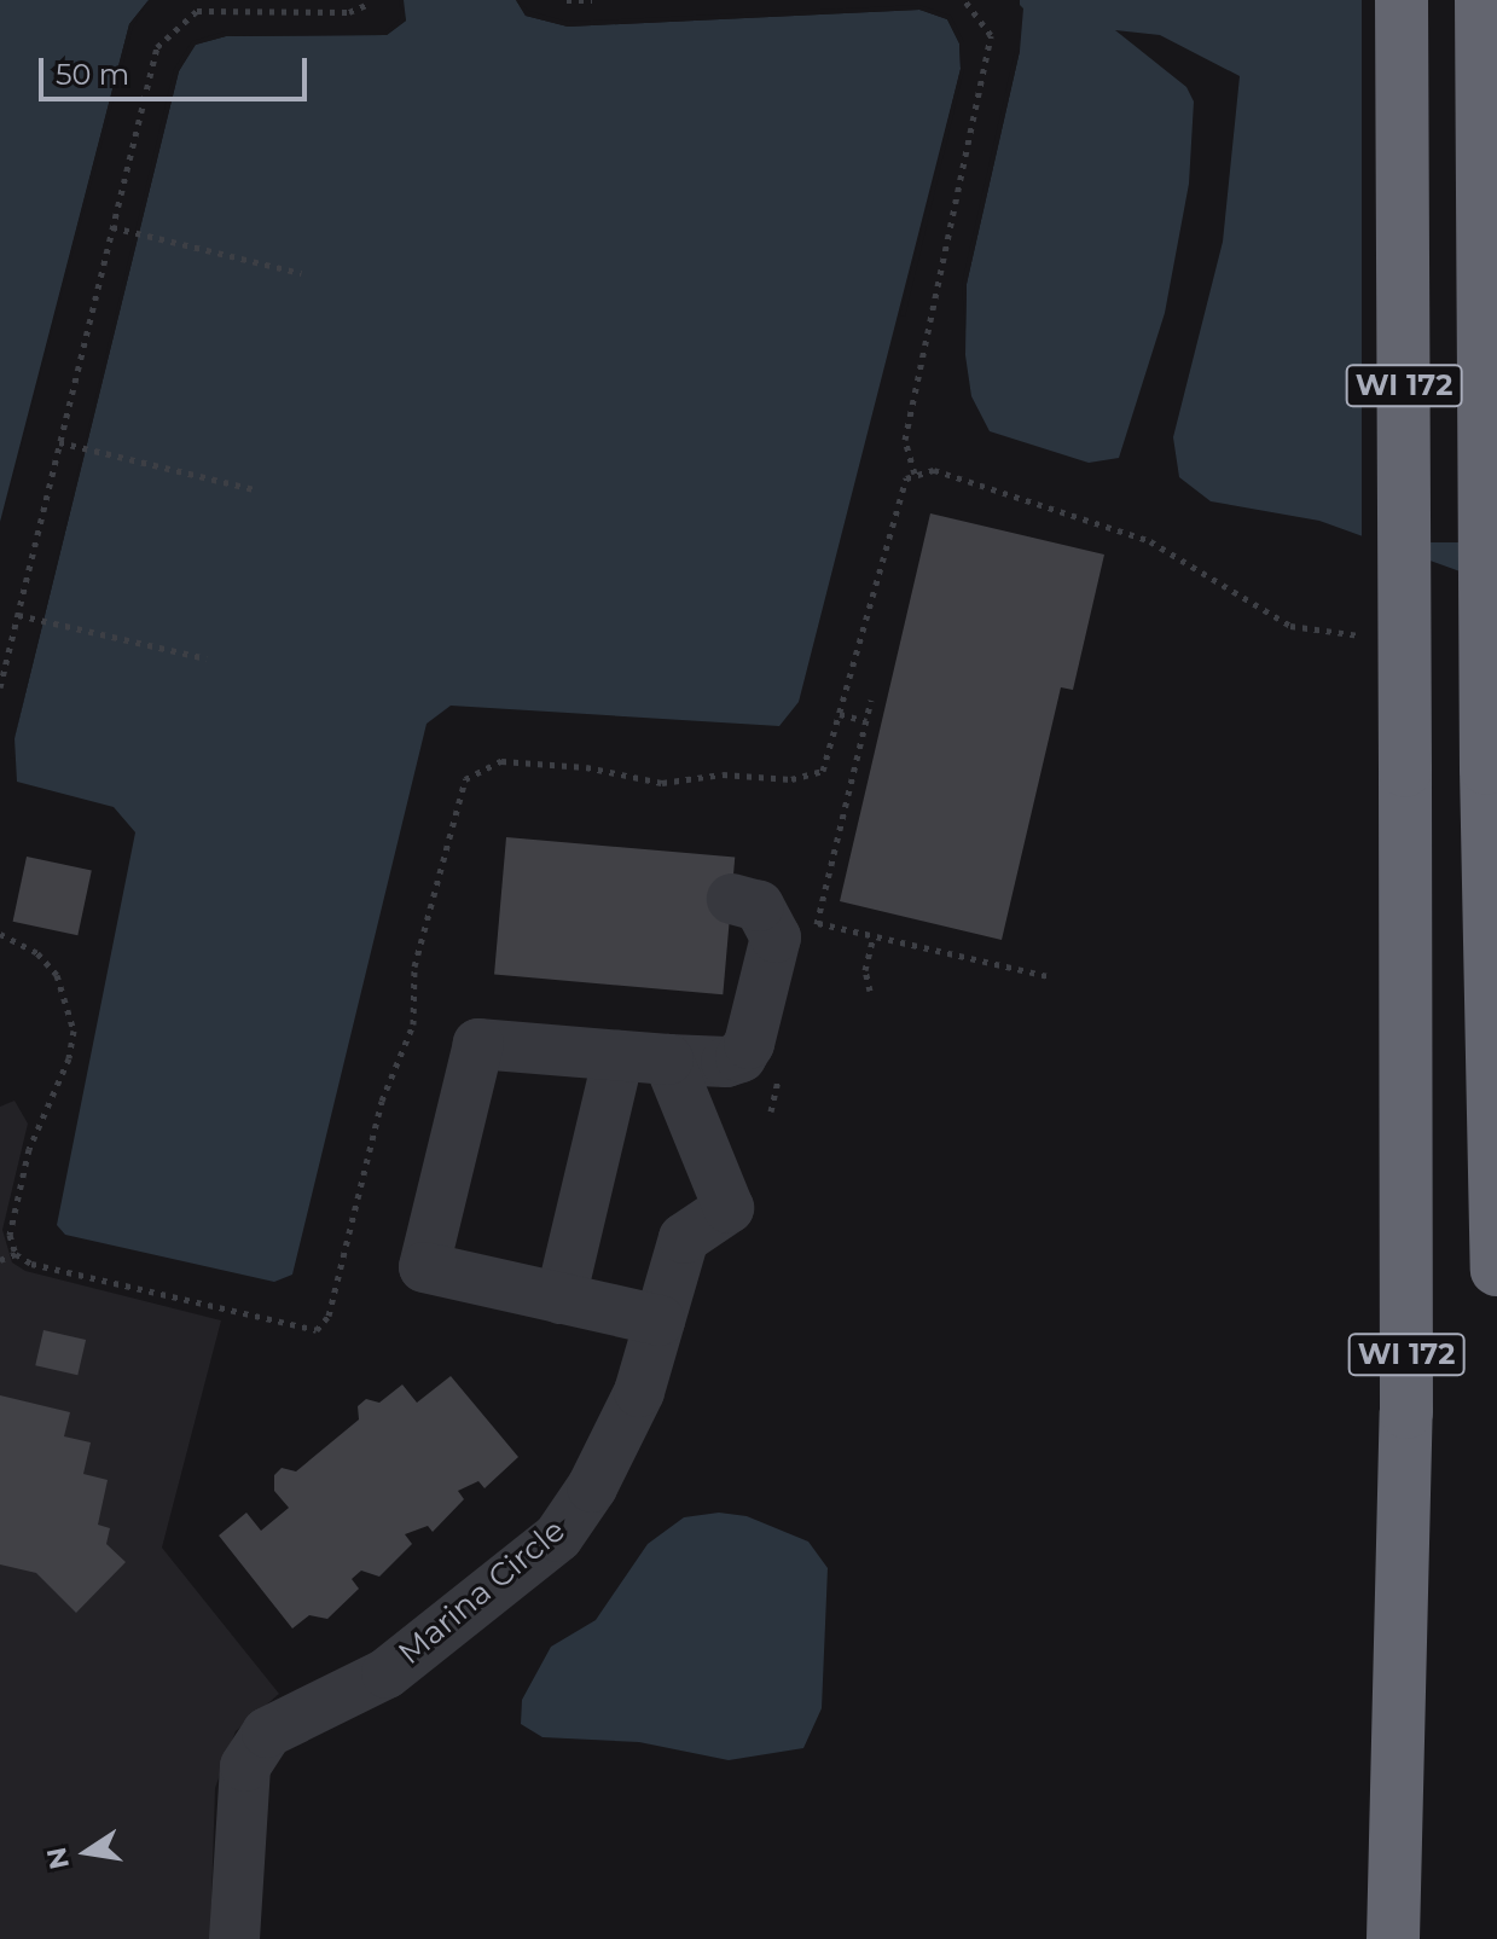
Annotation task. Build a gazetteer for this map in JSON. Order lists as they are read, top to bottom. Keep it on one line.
{"streets":{"highway":["WI 172"],"lane":["Marina Circle"]},"scale_bar":"50 m","north":"left"}
